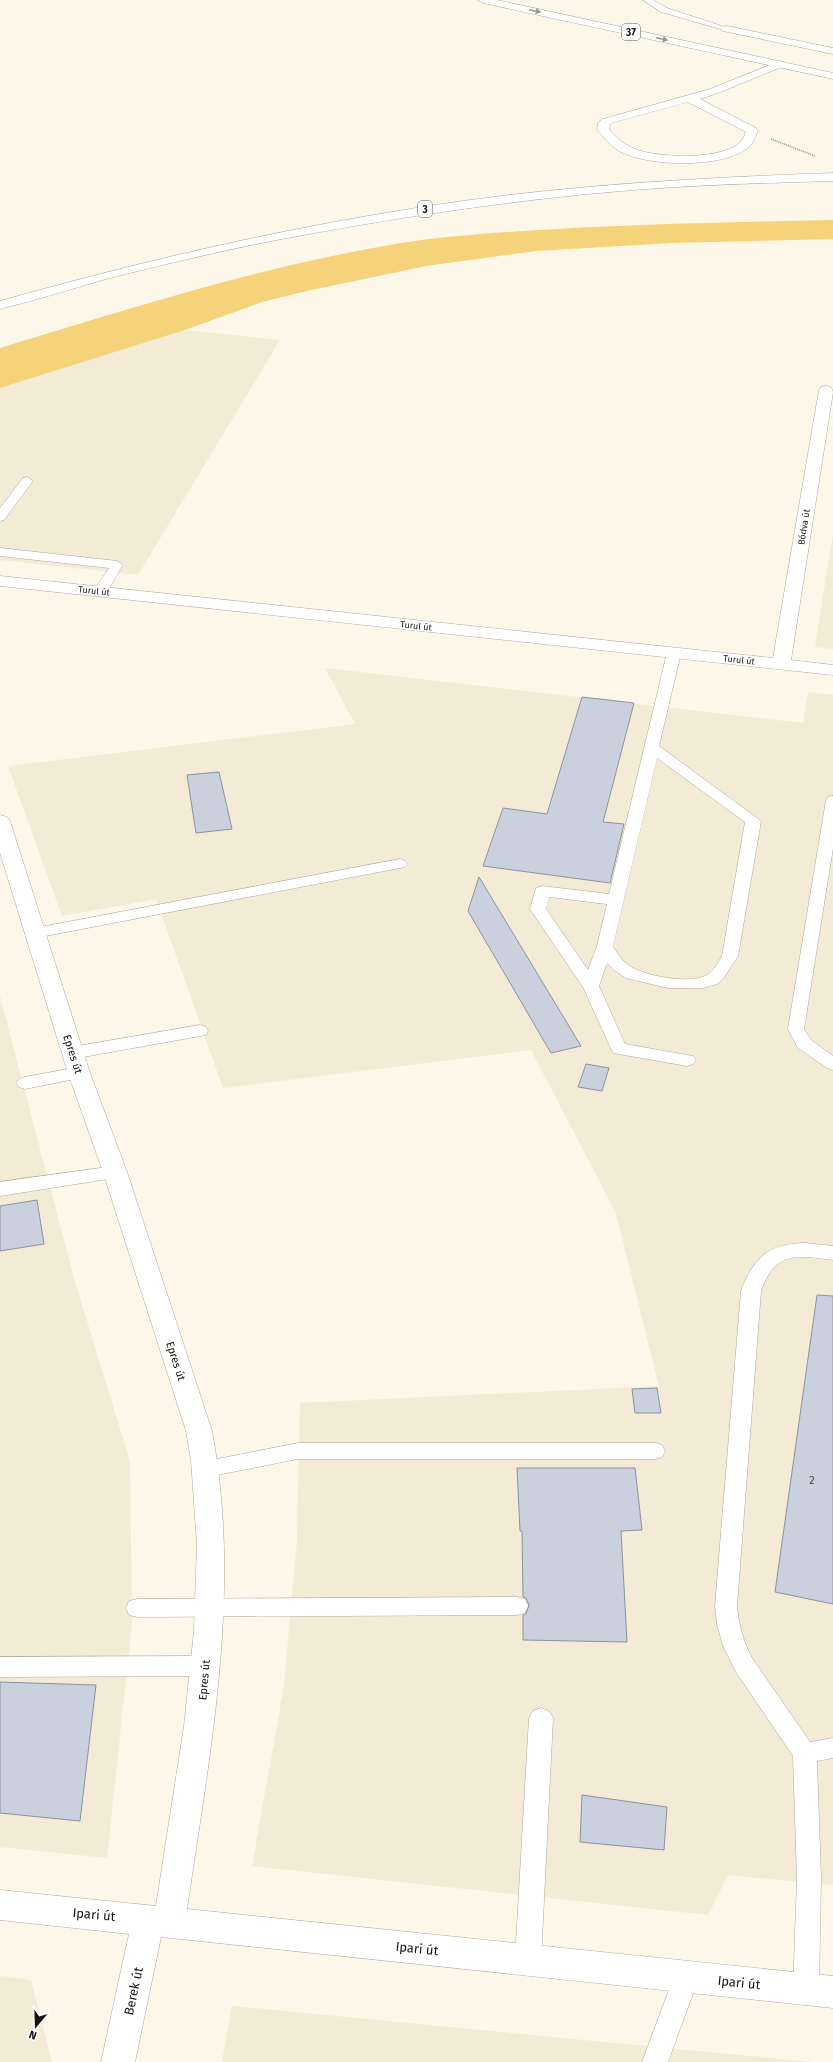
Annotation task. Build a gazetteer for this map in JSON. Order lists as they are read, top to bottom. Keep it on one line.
{"streets":{"street":["37","3","Bódva út","Turul út","Epres út","Ipari út","Berek út"]},"crossings":[["Bódva út","Turul út"],["Epres út","Ipari út"],["Epres út","Berek út"],["Ipari út","Berek út"]],"house_numbers":["2"],"north":"bottom"}
